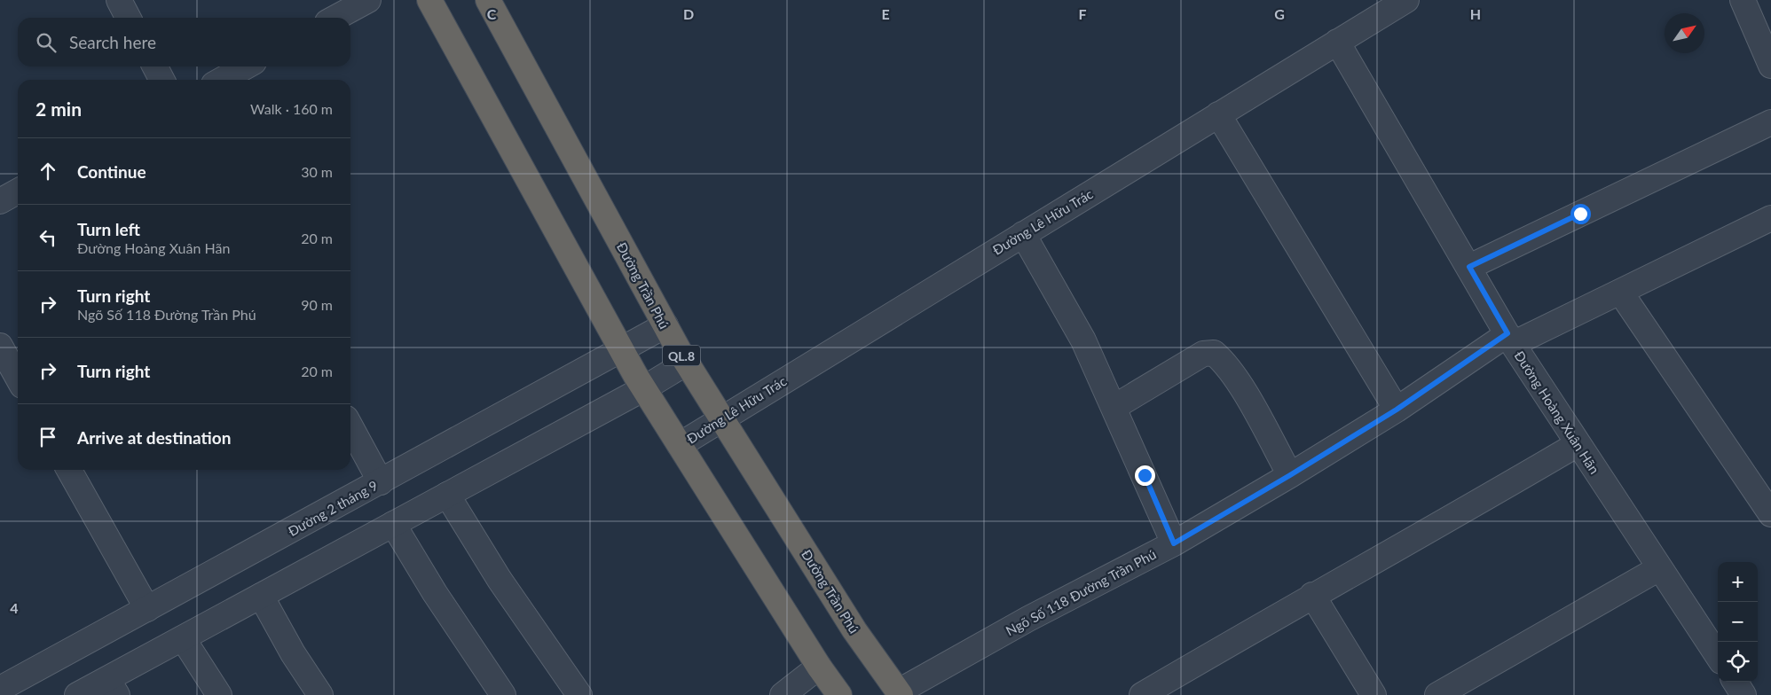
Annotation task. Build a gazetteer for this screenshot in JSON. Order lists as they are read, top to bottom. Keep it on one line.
{"streets":{"highway":["Đường Trần Phú","QL.8"],"street":["Đường Lê Hữu Trác","Đường Hoàng Xuân Hãn","Đường 2 tháng 9","Ngõ Số 118 Đường Trần Phú"]},"crossings":[["Đường Lê Hữu Trác","Đường Trần Phú"],["Đường Lê Hữu Trác","Đường Hoàng Xuân Hãn"],["Đường Trần Phú","Đường 2 tháng 9"],["Đường Trần Phú","Ngõ Số 118 Đường Trần Phú"],["Đường Hoàng Xuân Hãn","Ngõ Số 118 Đường Trần Phú"]],"north":"top right","page":{"search":"Search here","heading":["2 min","Walk · 160 m"],"list":[["Continue","30 m"],["Turn left","Đường Hoàng Xuân Hãn","20 m"],["Turn right","Ngõ Số 118 Đường Trần Phú","90 m"],["Turn right","20 m"],"Arrive at destination"],"map_buttons":["+","−"]},"grid":{"columns":["C","D","E","F","G","H"],"rows":["4"]}}
